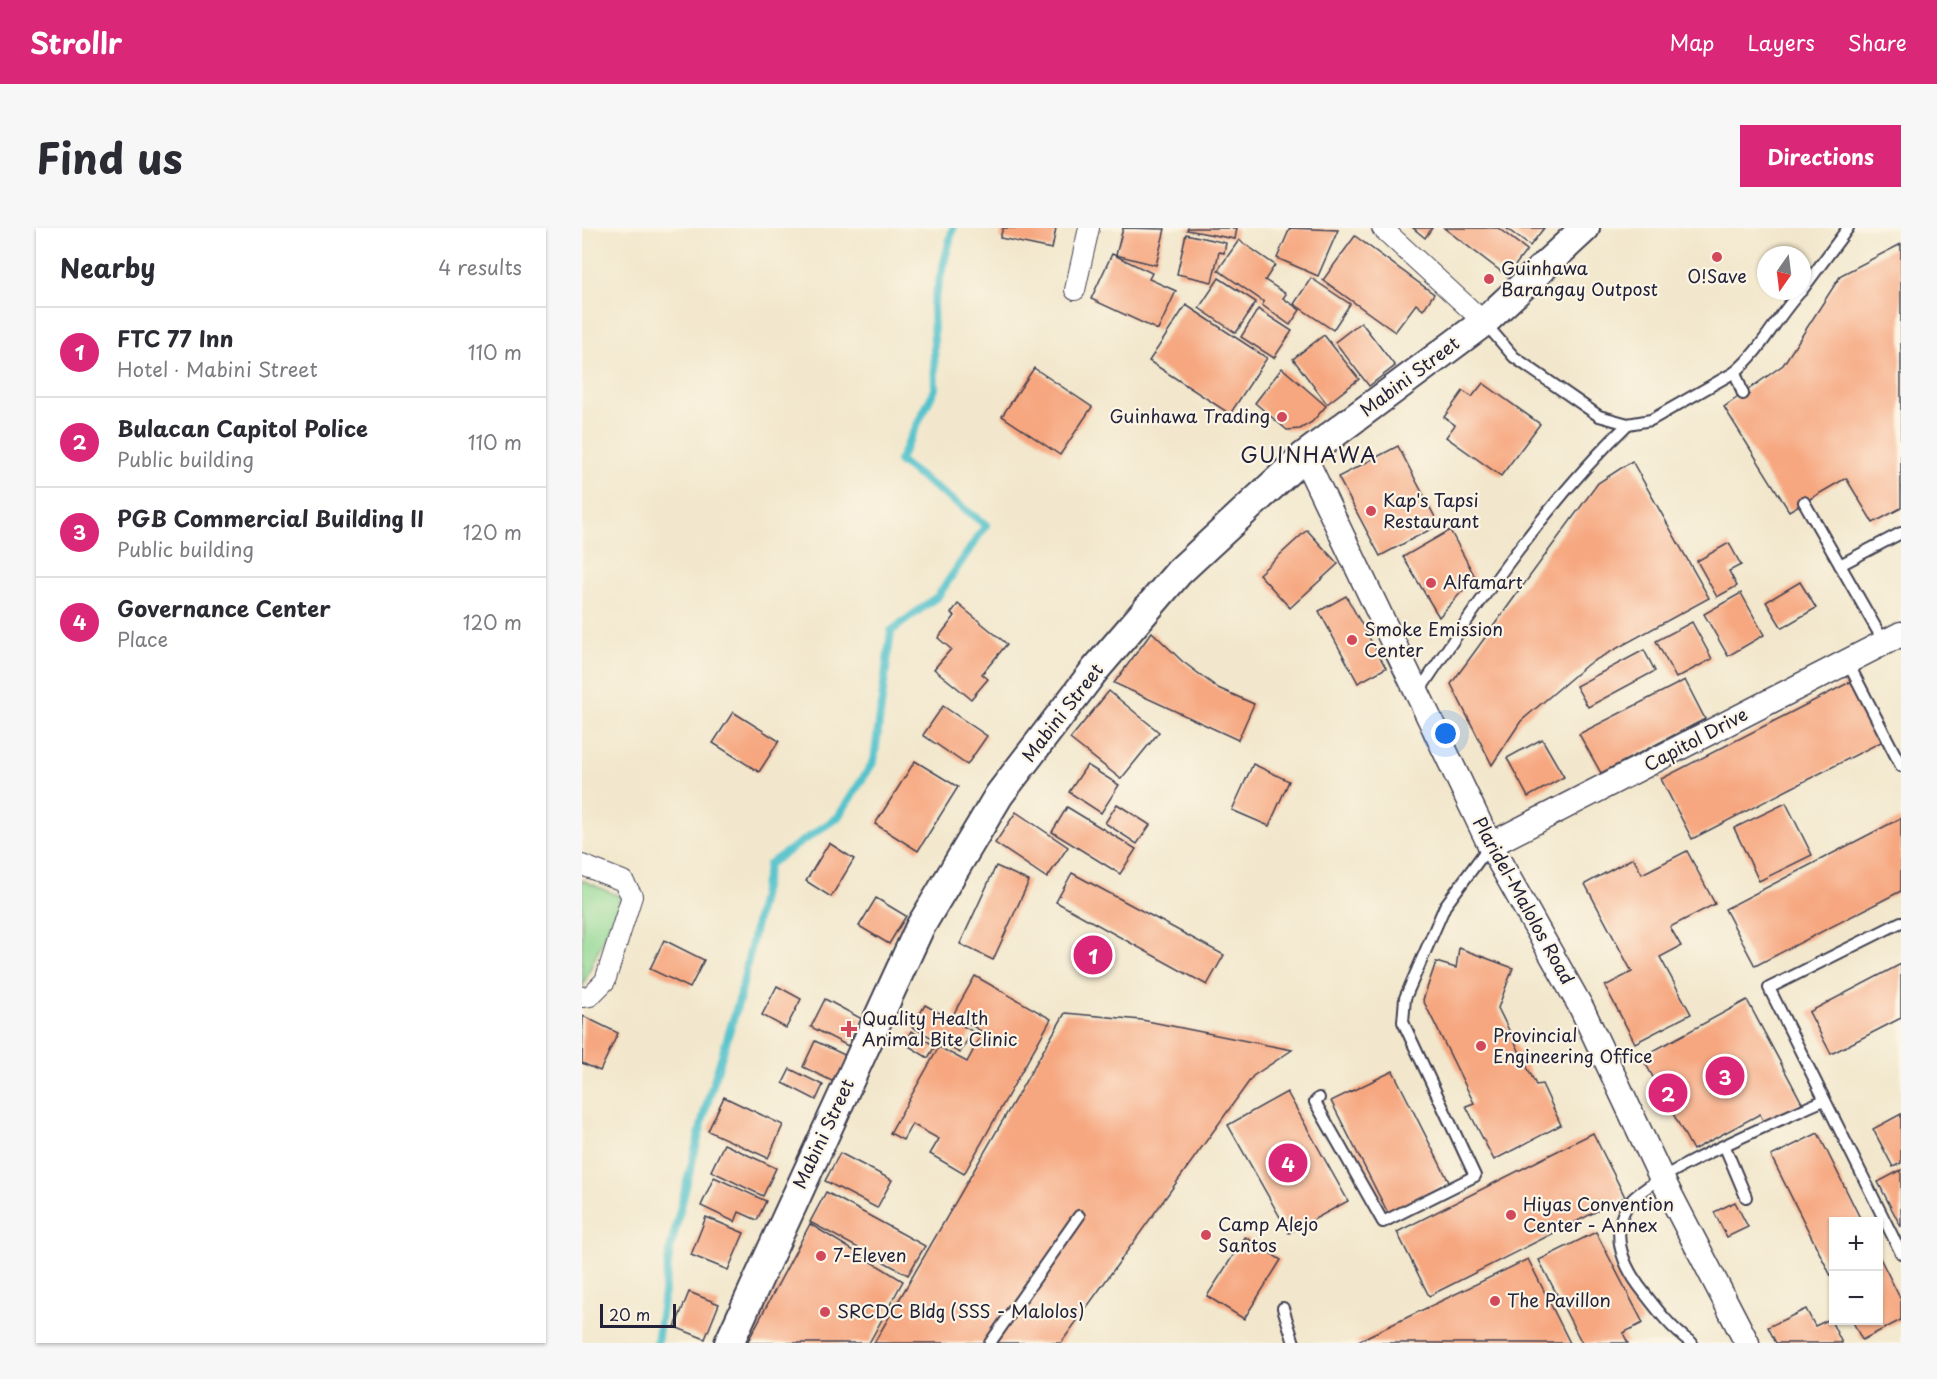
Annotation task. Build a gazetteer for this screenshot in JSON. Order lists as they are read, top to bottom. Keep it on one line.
{"streets":{"main road":["Mabini Street"],"street":["Capitol Drive","Plaridel-Malolos Road"]},"crossings":[["Mabini Street","Plaridel-Malolos Road"],["Capitol Drive","Plaridel-Malolos Road"]],"districts":["GUINHAWA"],"places":{"other":["O!Save","Guinhawa Barangay Outpost","Guinhawa Trading","Kap's Tapsi Restaurant","Alfamart","Smoke Emission Center","Provincial Engineering Office","Hiyas Convention Center - Annex","Camp Alejo Santos","7-Eleven","The Pavillon","SRCDC Bldg (SSS - Malolos)"],"health":["Quality Health Animal Bite Clinic"]},"scale_bar":"20 m","north":"bottom","page":{"header":"Strollr","nav":["Map","Layers","Share"],"title":"Find us","buttons":"Directions","heading":["Nearby","4 results"],"list":[{"mark":"1","name":"FTC 77 Inn","note":"Hotel · Mabini Street","value":"110 m"},{"mark":"2","name":"Bulacan Capitol Police","note":"Public building","value":"110 m"},{"mark":"3","name":"PGB Commercial Building II","note":"Public building","value":"120 m"},{"mark":"4","name":"Governance Center","note":"Place","value":"120 m"}],"pins":["1","3","2","4"],"map_buttons":["+","−"],"scale":"20 m"}}
